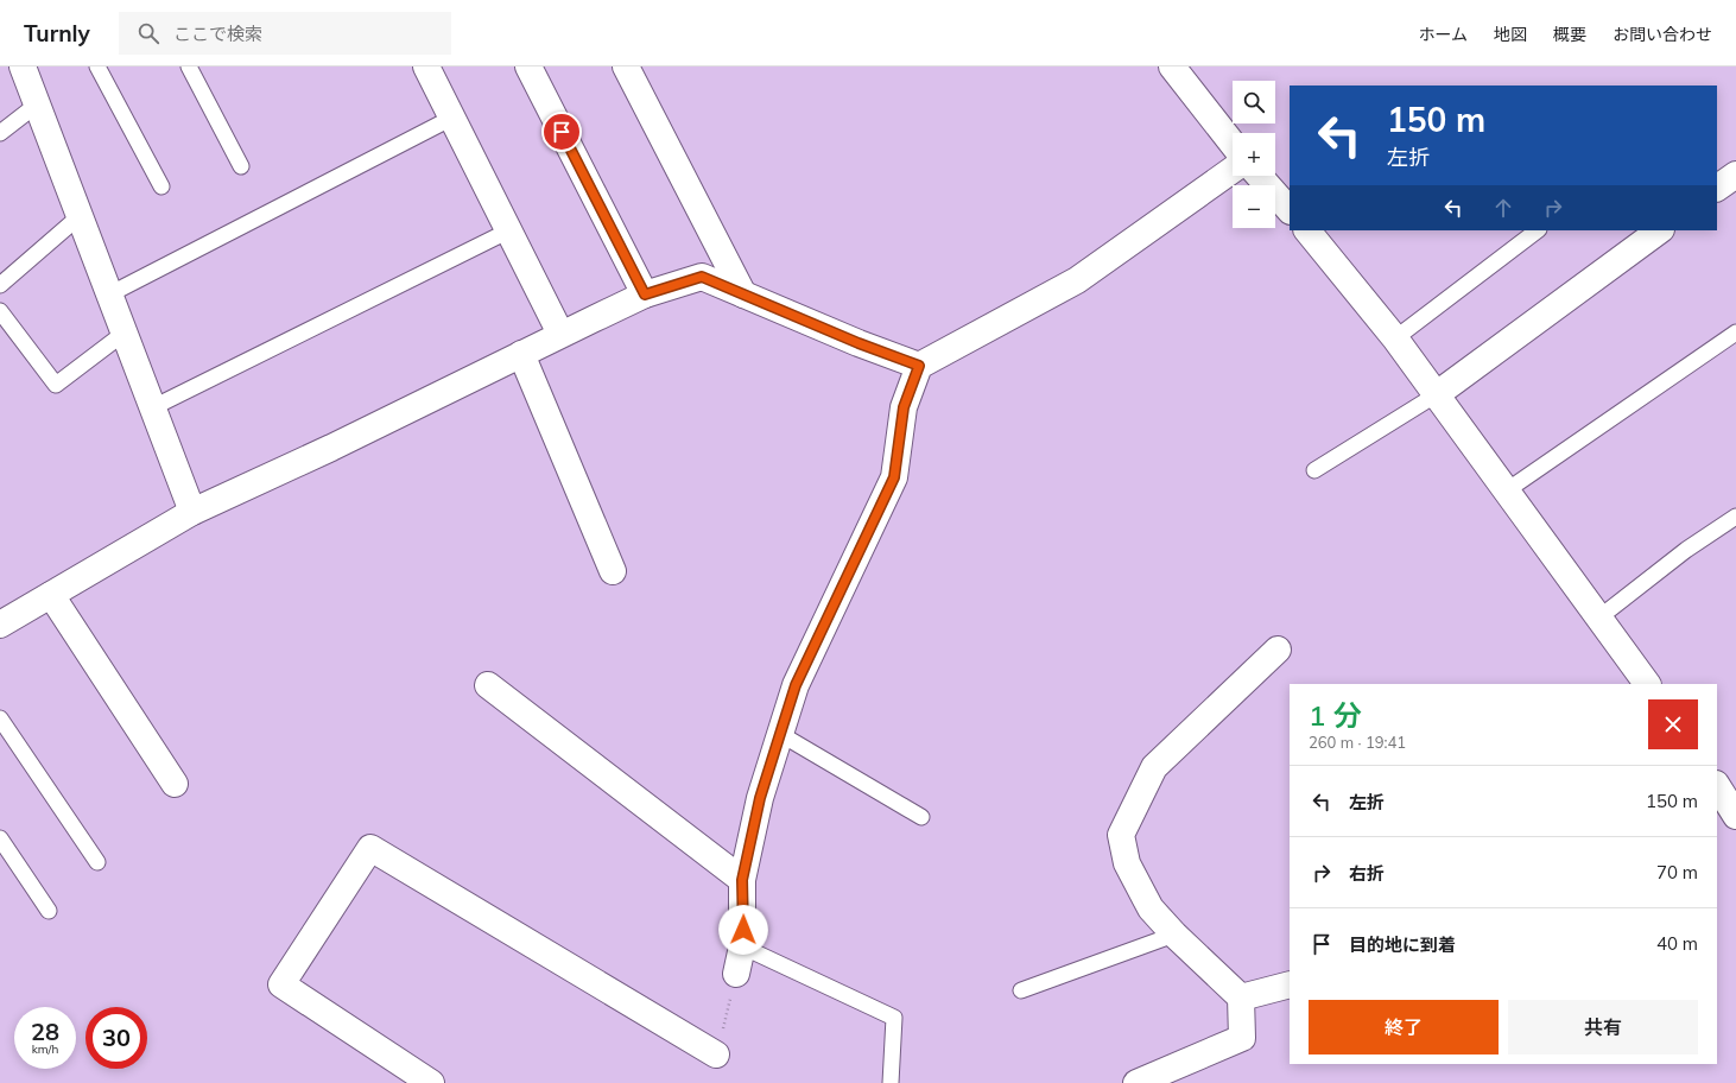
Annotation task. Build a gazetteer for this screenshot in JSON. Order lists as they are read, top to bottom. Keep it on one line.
{"page":{"header":"Turnly","search":"ここで検索","nav":["ホーム","地図","概要","お問い合わせ"],"map_buttons":["+","−"],"turn":["150 m","左折"],"heading":["1 分","260 m · 19:41"],"list":[{"name":"左折","value":"150 m"},{"name":"右折","value":"70 m"},{"name":"目的地に到着","value":"40 m"}],"buttons":["終了","共有"],"speed":"28 km/h","limit":"30"}}
